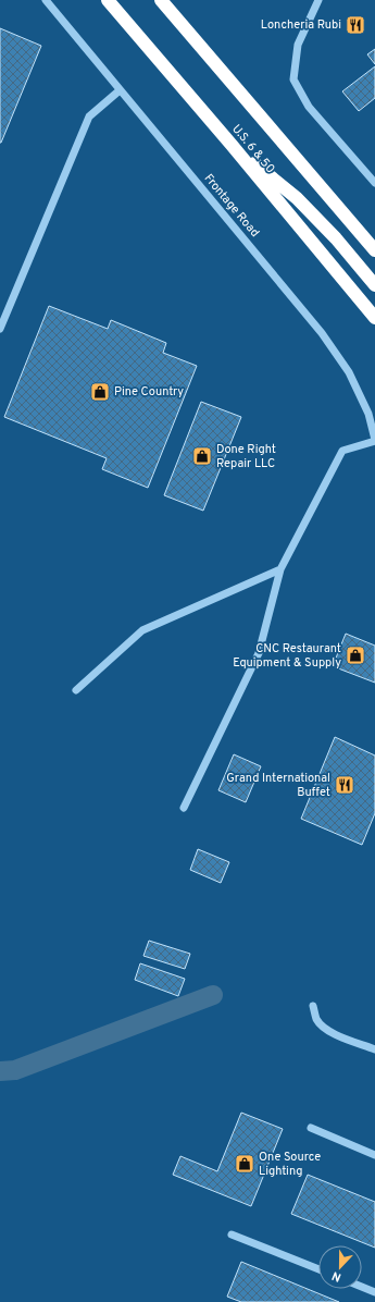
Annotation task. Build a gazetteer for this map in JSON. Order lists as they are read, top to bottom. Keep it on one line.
{"streets":{"highway":["U.S. 6 & 50"],"street":["Frontage Road"]},"places":{"restaurant":["Loncheria Rubi","Grand International Buffet"],"shop":["Pine Country","Done Right Repair LLC","CNC Restaurant Equipment & Supply","One Source Lighting"]},"north":"bottom"}
